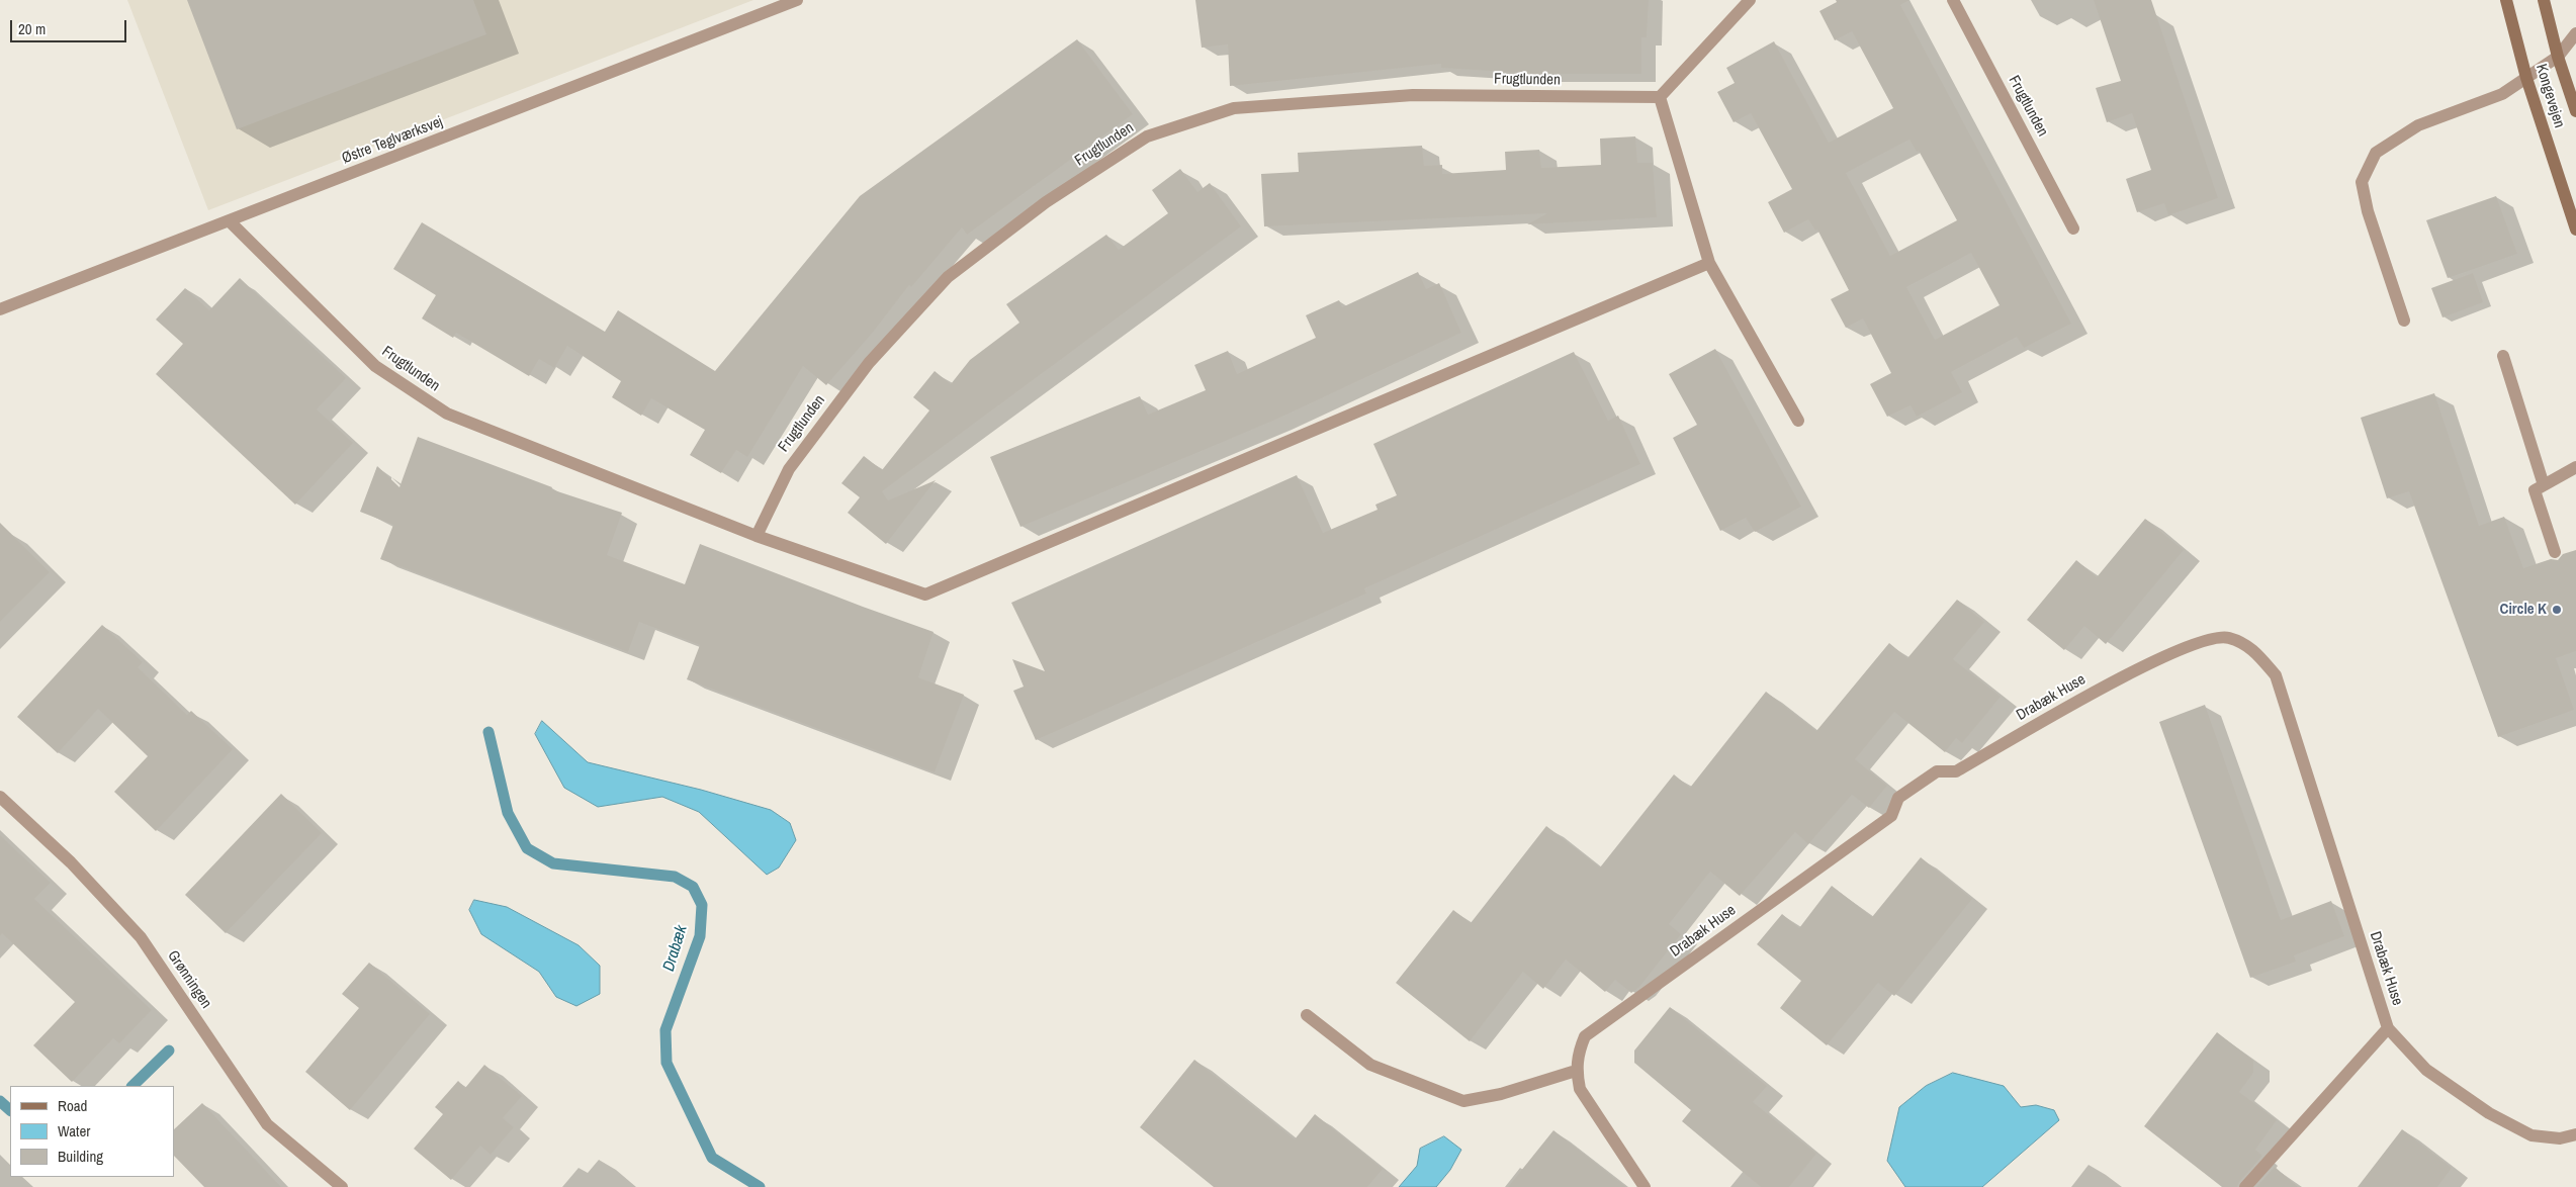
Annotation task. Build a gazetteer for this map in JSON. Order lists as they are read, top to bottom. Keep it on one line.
{"streets":{"main road":["Kongevejen"],"street":["Frugtlunden","Østre Teglværksvej","Drabæk Huse","Grønningen"]},"crossings":[["Frugtlunden","Østre Teglværksvej"]],"water":["Drabæk"],"places":["Circle K"],"legend":["Road","Water","Building"],"scale_bar":"20 m"}
